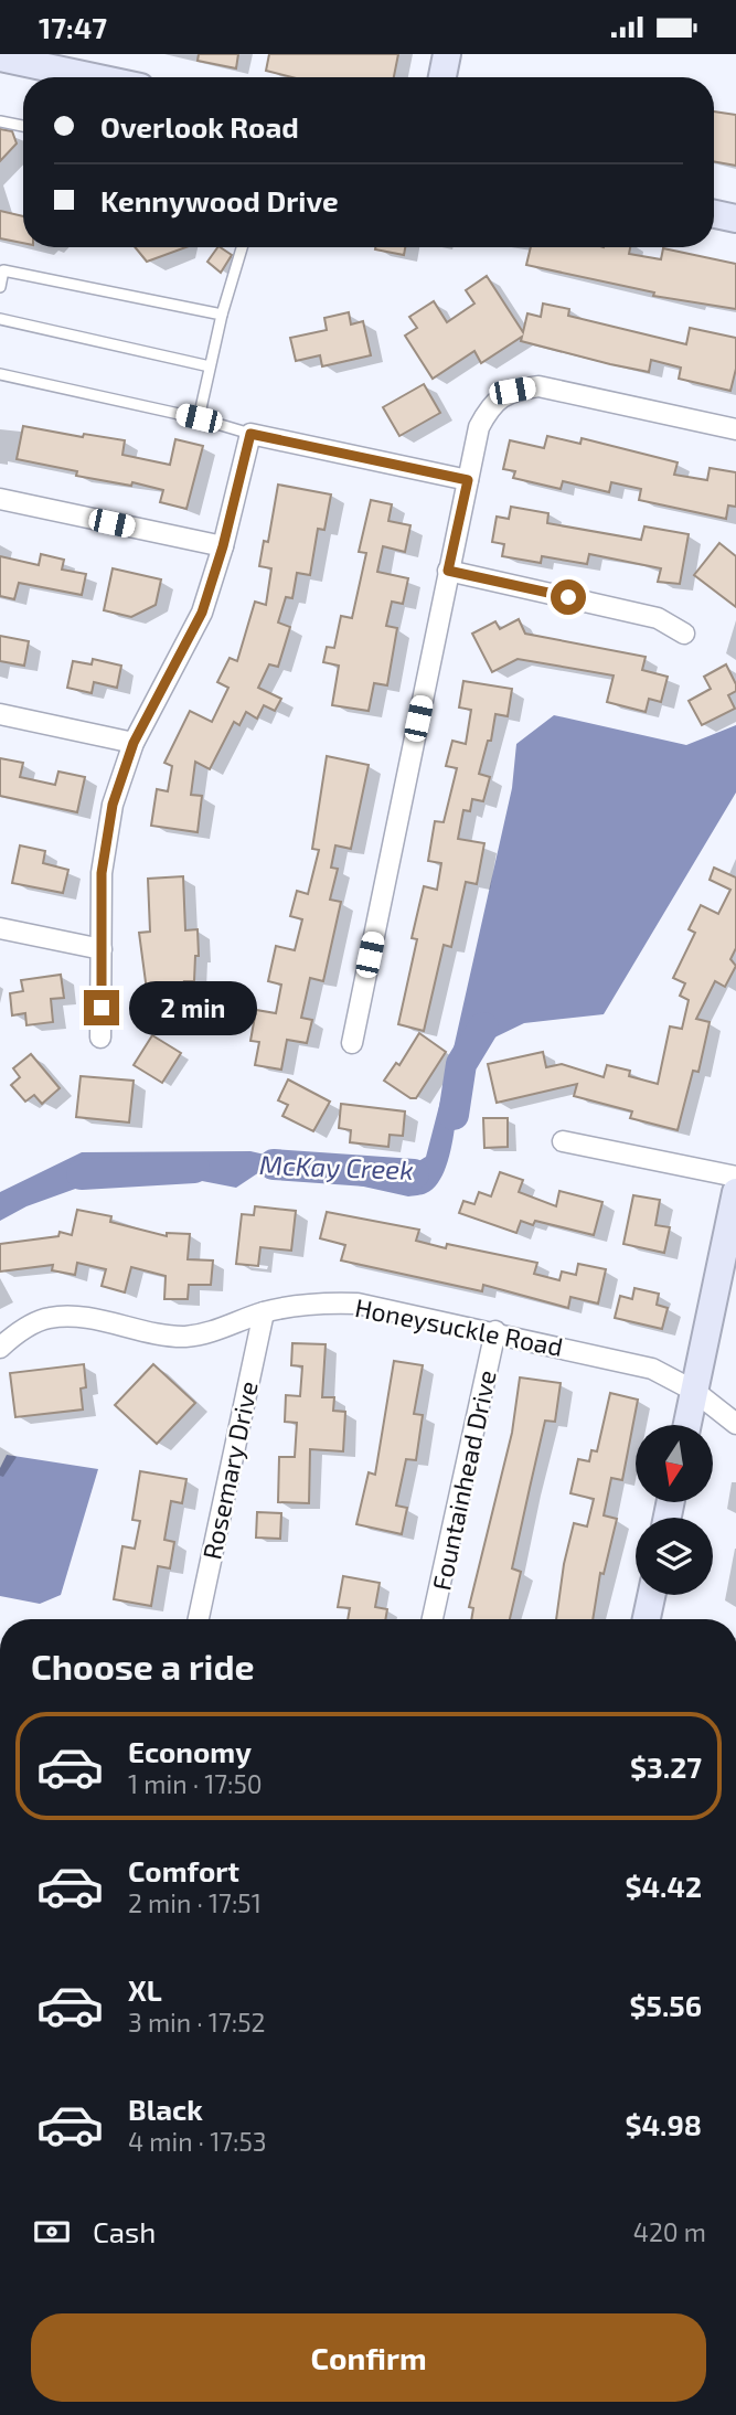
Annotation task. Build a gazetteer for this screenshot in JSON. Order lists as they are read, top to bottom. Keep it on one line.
{"streets":{"street":["Honeysuckle Road","Rosemary Drive","Fountainhead Drive"]},"crossings":[["Honeysuckle Road","Rosemary Drive"],["Honeysuckle Road","Fountainhead Drive"]],"water":["McKay Creek"],"north":"bottom","page":{"status":"17:47","banner":["Overlook Road","Kennywood Drive"],"bubble":"2 min","heading":"Choose a ride","list":[{"name":"Economy","note":"1 min · 17:50","value":"$3.27"},{"name":"Comfort","note":"2 min · 17:51","value":"$4.42"},{"name":"XL","note":"3 min · 17:52","value":"$5.56"},{"name":"Black","note":"4 min · 17:53","value":"$4.98"}],"pay":["Cash","420 m"],"buttons":"Confirm"}}
